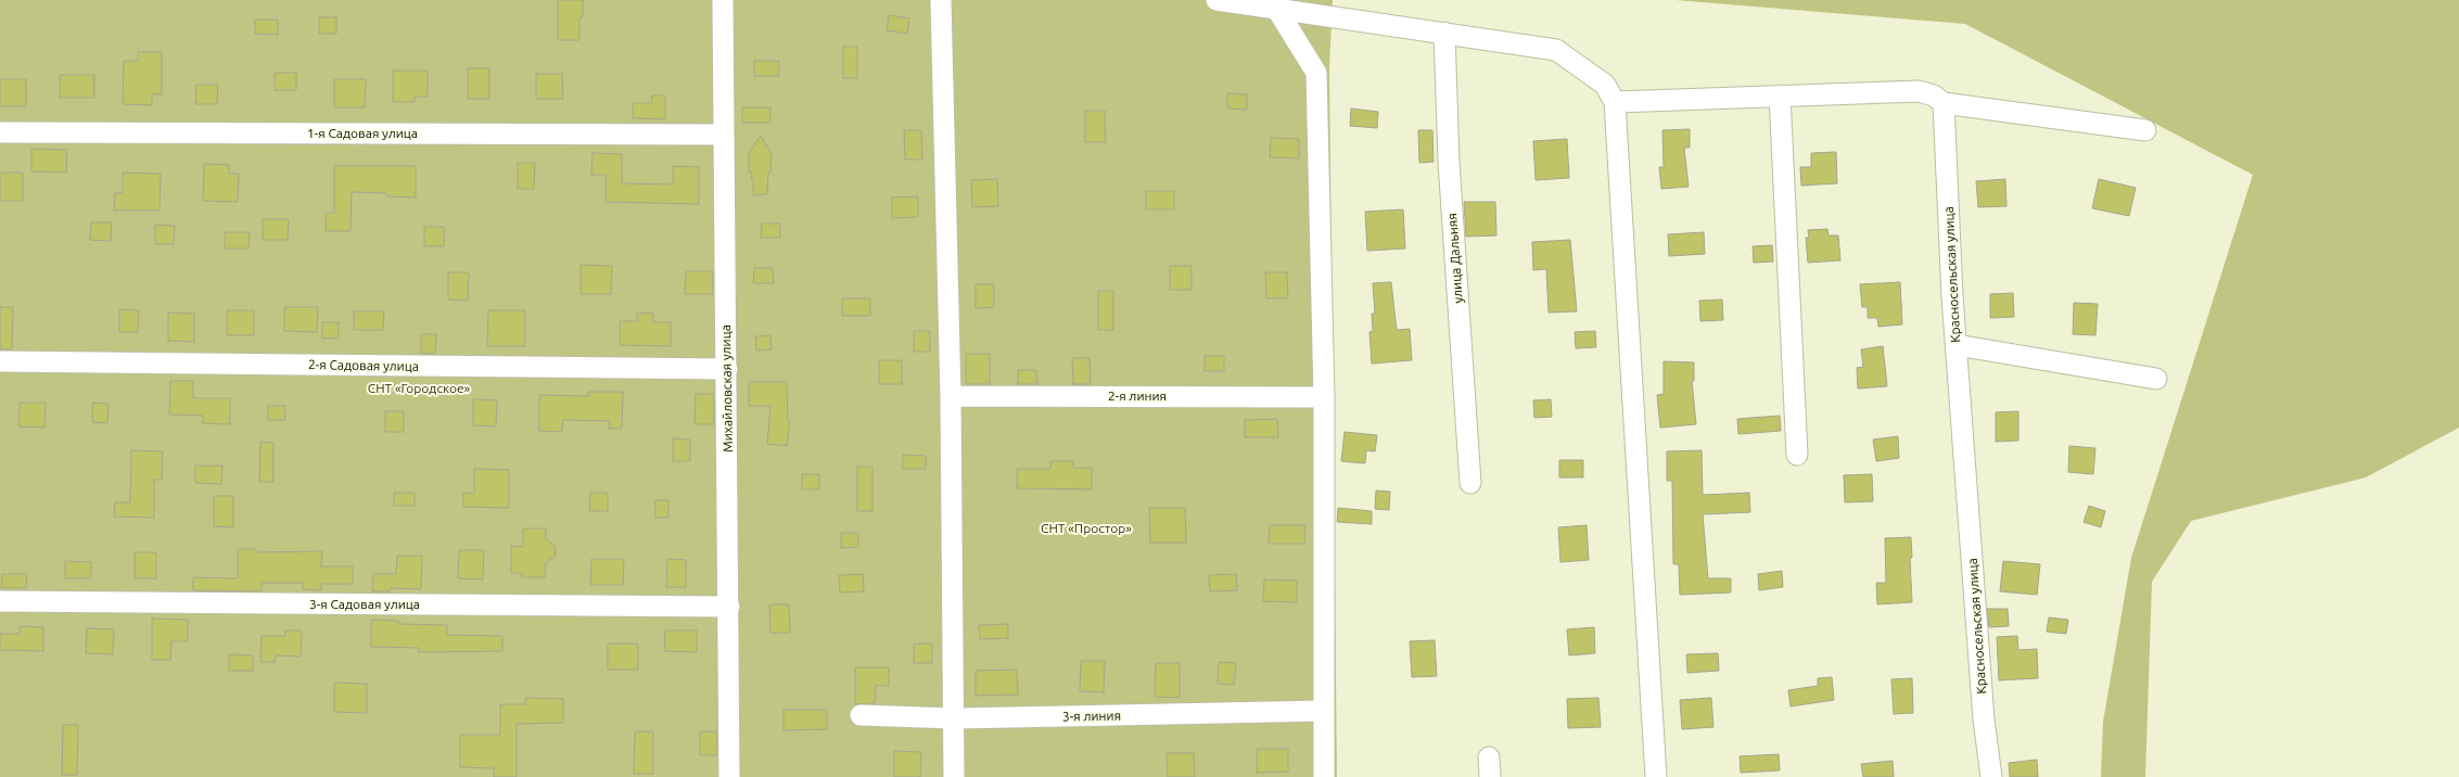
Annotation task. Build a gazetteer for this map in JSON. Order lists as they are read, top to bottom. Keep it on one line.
{"streets":{"street":["1-я Садовая улица","улица Дальняя","Красносельская улица","2-я Садовая улица","Михайловская улица","2-я линия","3-я Садовая улица","3-я линия"]},"crossings":[["1-я Садовая улица","Михайловская улица"],["2-я Садовая улица","Михайловская улица"],["Михайловская улица","3-я Садовая улица"]],"parks":["СНТ «Городское»","СНТ «Простор»"]}
